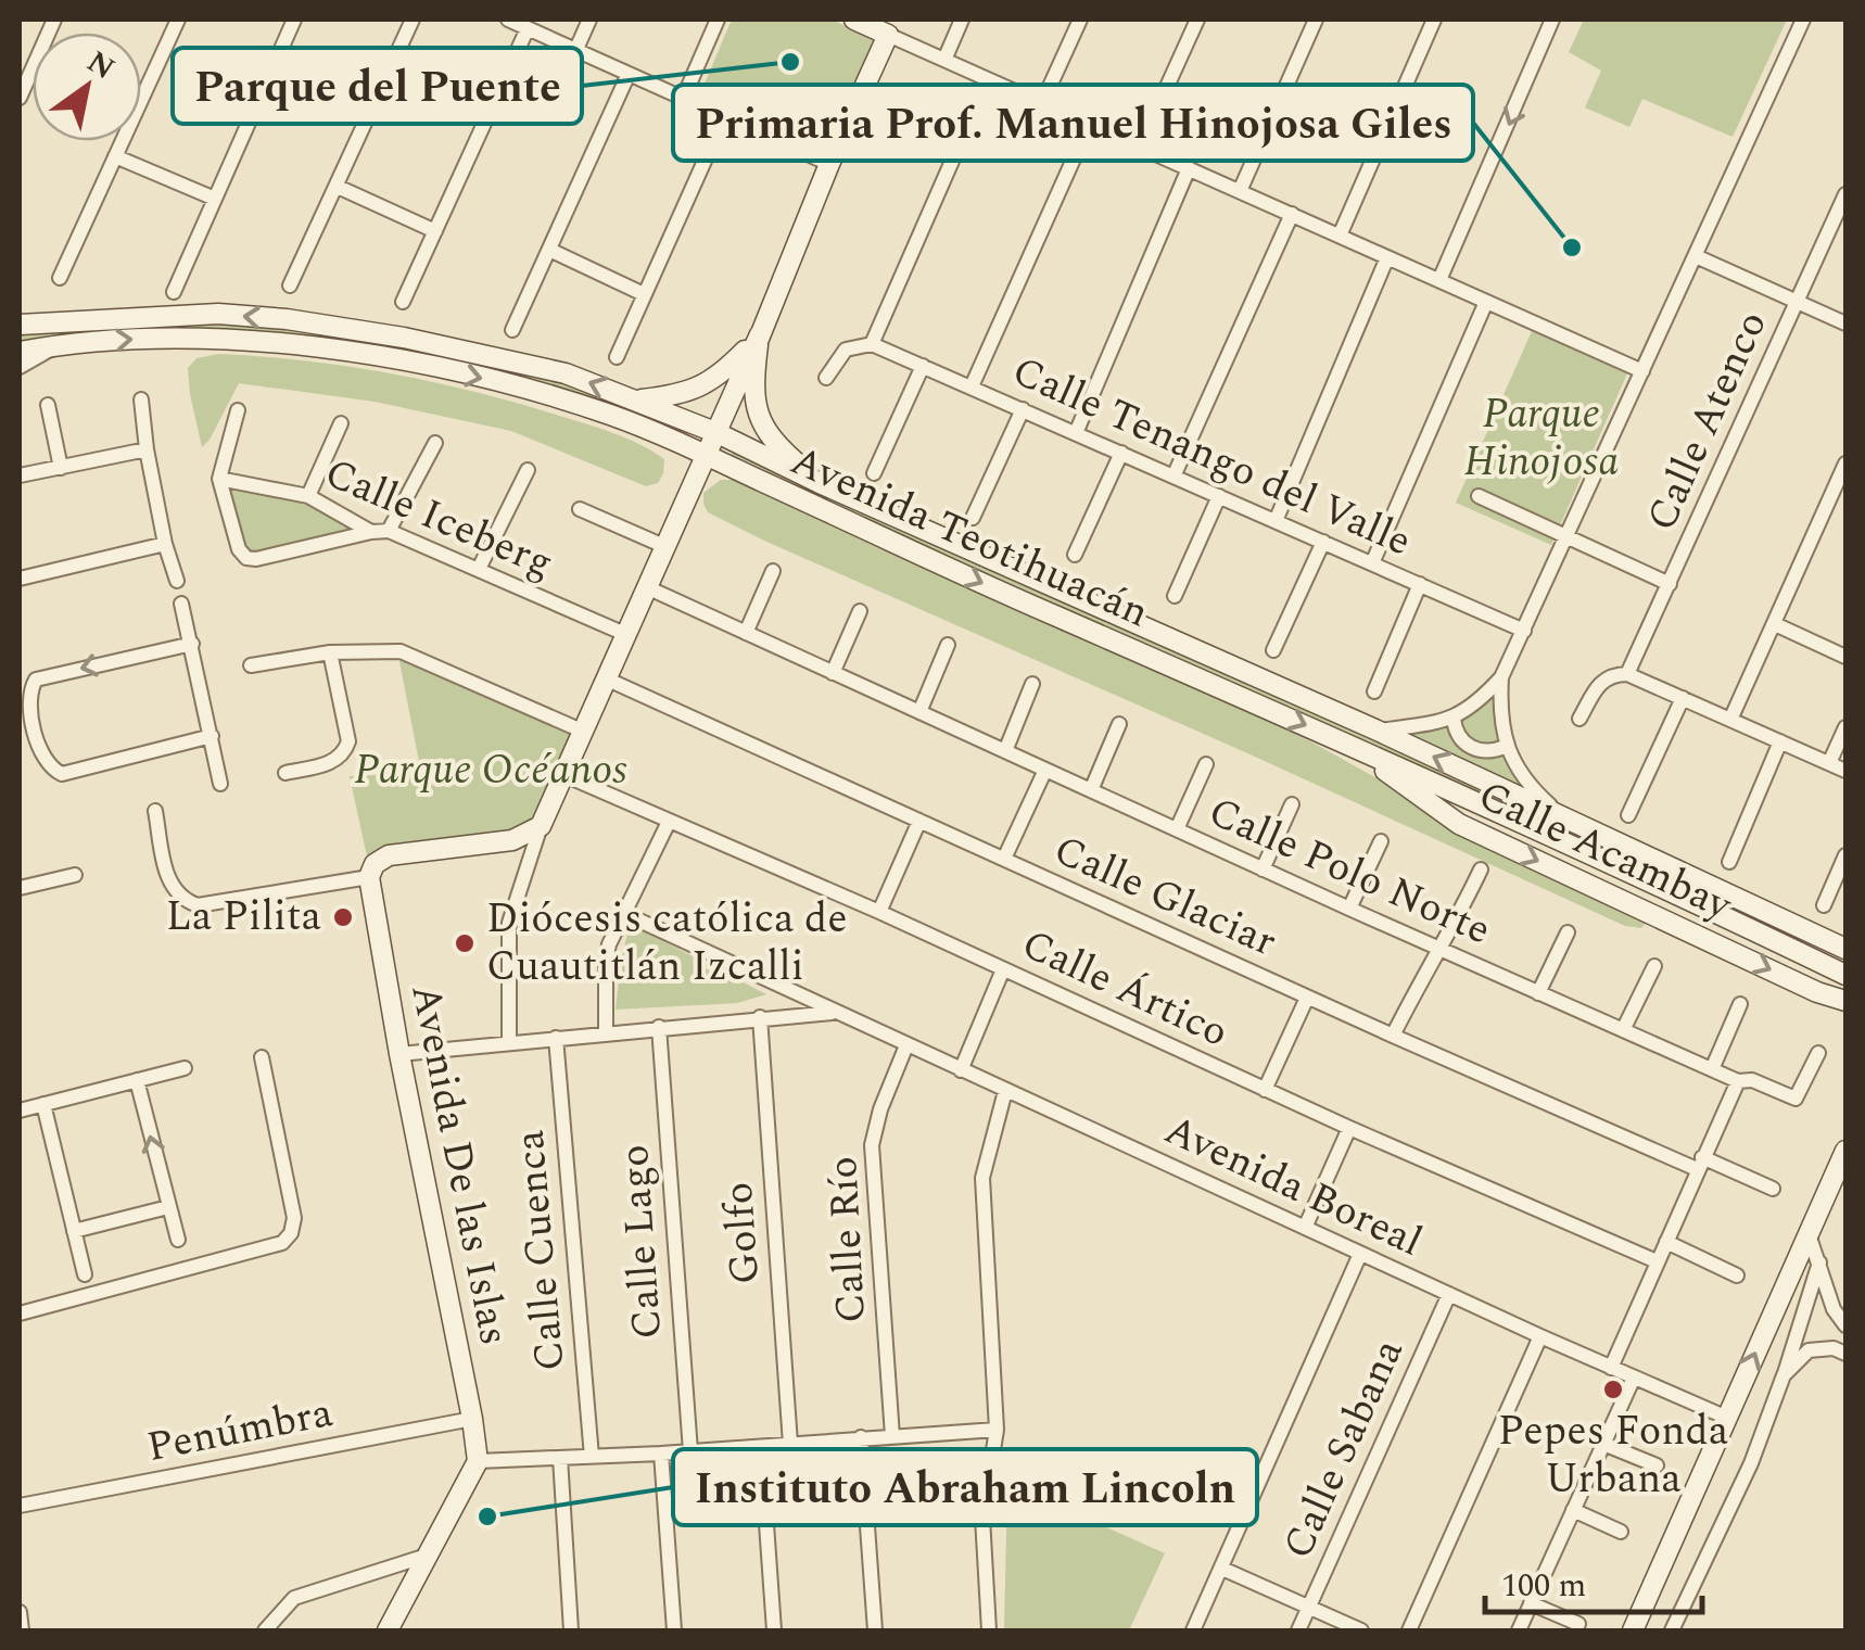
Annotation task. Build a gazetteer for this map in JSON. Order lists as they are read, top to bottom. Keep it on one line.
{"streets":{"main road":["Avenida Teotihuacán","Calle Acambay","Avenida De las Islas"],"street":["Calle Atenco","Calle Tenango del Valle","Calle Iceberg","Calle Polo Norte","Calle Glaciar","Calle Ártico","Avenida Boreal","Golfo","Calle Río","Calle Lago","Calle Cuenca","Penúmbra","Calle Sabana"]},"crossings":[["Avenida Teotihuacán","Calle Acambay"],["Avenida De las Islas","Avenida Boreal"],["Avenida De las Islas","Penúmbra"],["Avenida Boreal","Golfo"],["Avenida Boreal","Calle Río"],["Avenida Boreal","Calle Lago"],["Avenida Boreal","Calle Cuenca"],["Avenida Boreal","Calle Sabana"]],"one_way":["Calle Acambay"],"parks":["Parque Hinojosa","Parque Océanos"],"places":["Parque del Puente","Primaria Prof. Manuel Hinojosa Giles","La Pilita","Diócesis católica de Cuautitlán Izcalli","Pepes Fonda Urbana","Instituto Abraham Lincoln"],"scale_bar":"100 m","north":"top right"}
